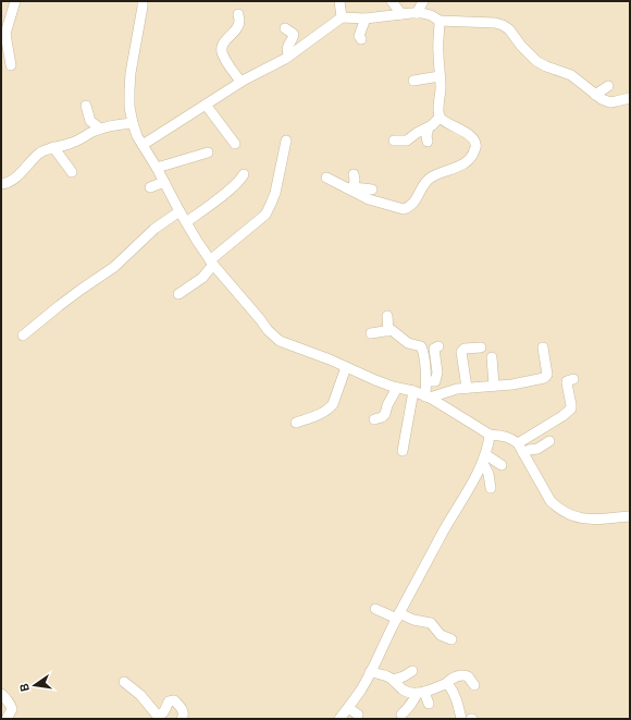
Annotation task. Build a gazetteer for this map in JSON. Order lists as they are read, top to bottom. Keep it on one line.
{"north":"left"}
